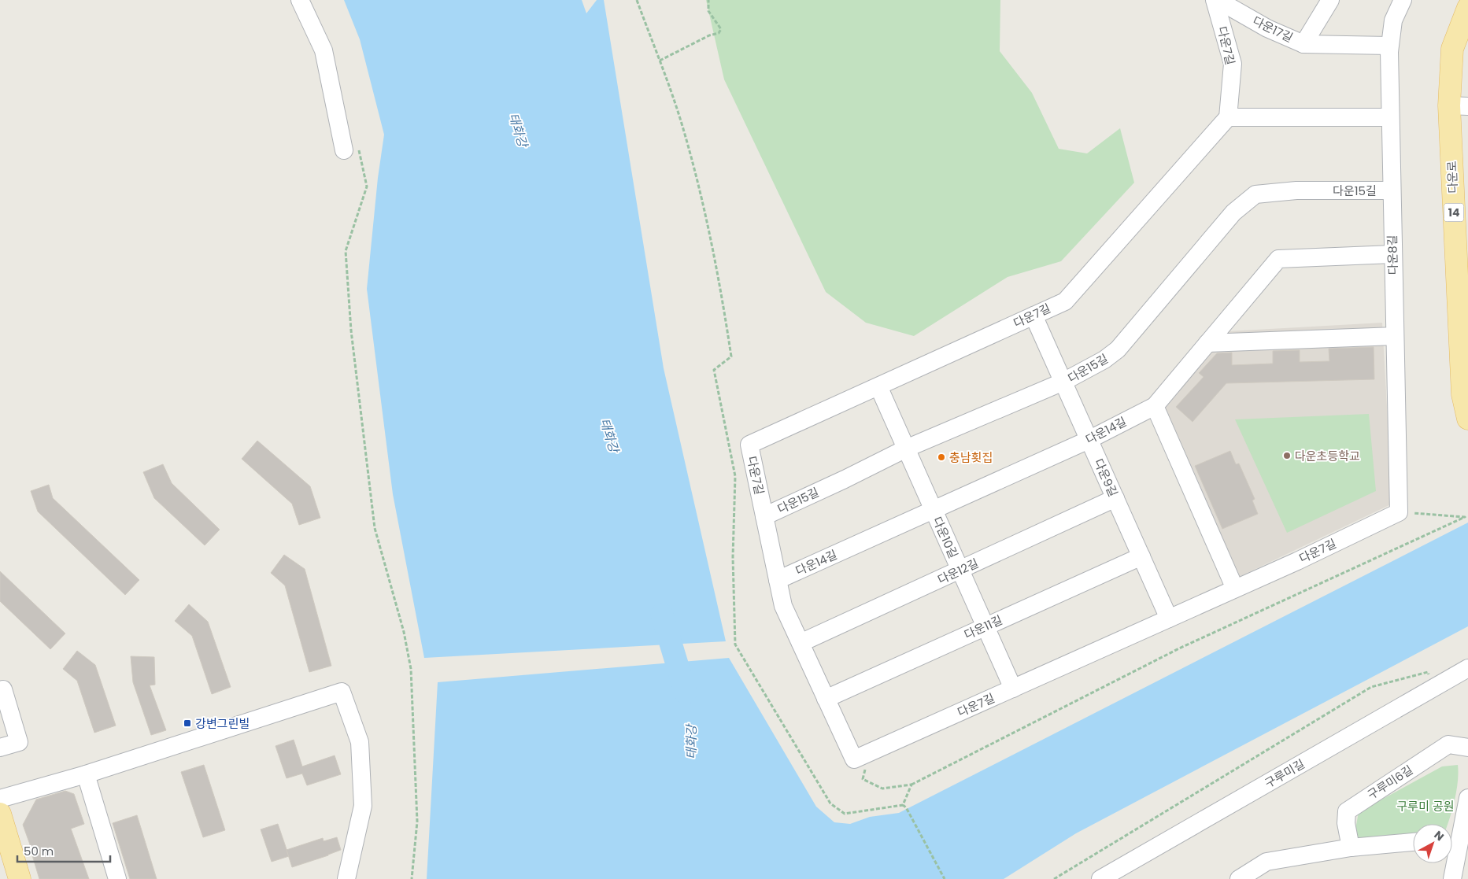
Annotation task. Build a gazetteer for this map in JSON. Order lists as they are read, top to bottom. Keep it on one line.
{"streets":{"main road":["다운로","14"],"street":["다운17길","다운7길","다운15길","다운8길","다운14길","다운9길","다운10길","다운12길","다운11길","구루미길","구루미6길"]},"crossings":[["다운7길","다운15길"],["다운7길","다운8길"],["다운7길","다운14길"],["다운7길","다운9길"],["다운7길","다운10길"],["다운7길","다운12길"],["다운7길","다운11길"],["다운15길","다운8길"],["다운15길","다운9길"],["다운15길","다운10길"],["다운8길","다운14길"],["다운14길","다운9길"],["다운14길","다운10길"],["다운9길","다운12길"],["다운9길","다운11길"],["다운10길","다운12길"],["다운10길","다운11길"]],"water":["태화강"],"parks":["구루미 공원"],"places":{"other":["다운초등학교","충남횟집"],"transit":["강변그린빌"]},"scale_bar":"50 m","north":"top right"}
